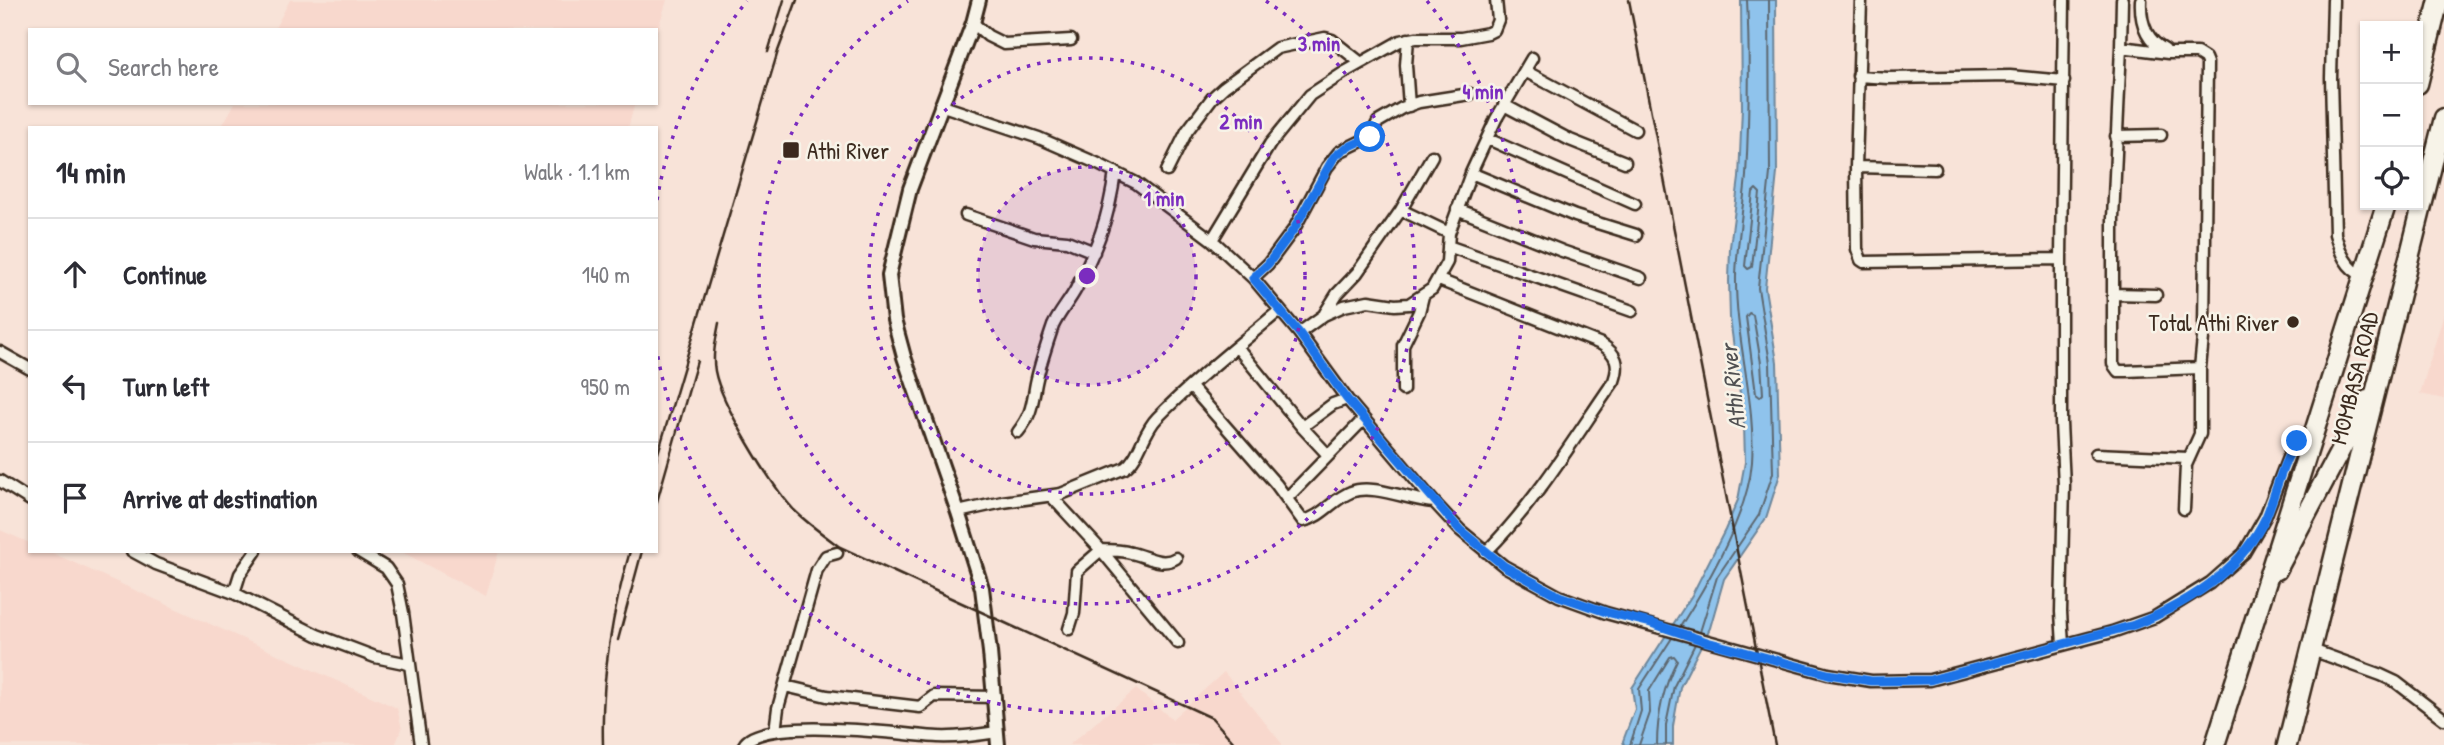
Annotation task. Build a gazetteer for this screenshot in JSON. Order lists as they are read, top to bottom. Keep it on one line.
{"streets":{"highway":["MOMBASA ROAD"]},"water":["Athi River"],"places":{"transit":["Athi River"],"other":["Total Athi River"]},"page":{"map_buttons":["+","−"],"search":"Search here","heading":["14 min","Walk · 1.1 km"],"list":[["Continue","140 m"],["Turn left","950 m"],"Arrive at destination"]},"rings":["3 min","4 min","2 min","1 min"]}
